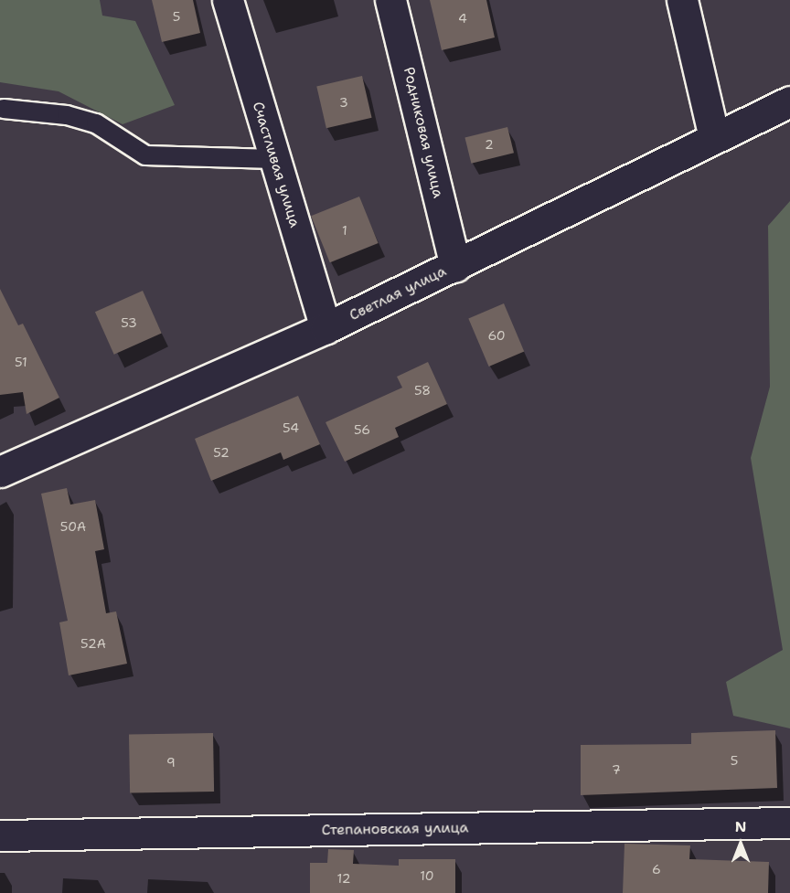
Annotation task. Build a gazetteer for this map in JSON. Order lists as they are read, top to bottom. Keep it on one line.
{"streets":{"street":["Родниковая улица","Счастливая улица","Светлая улица","Степановская улица"]},"crossings":[["Родниковая улица","Светлая улица"],["Счастливая улица","Светлая улица"]],"house_numbers":["5","4","3","2","1","53","60","51","58","54","56","52","50А","52А","5","9","7","6","10","12"],"north":"top"}
